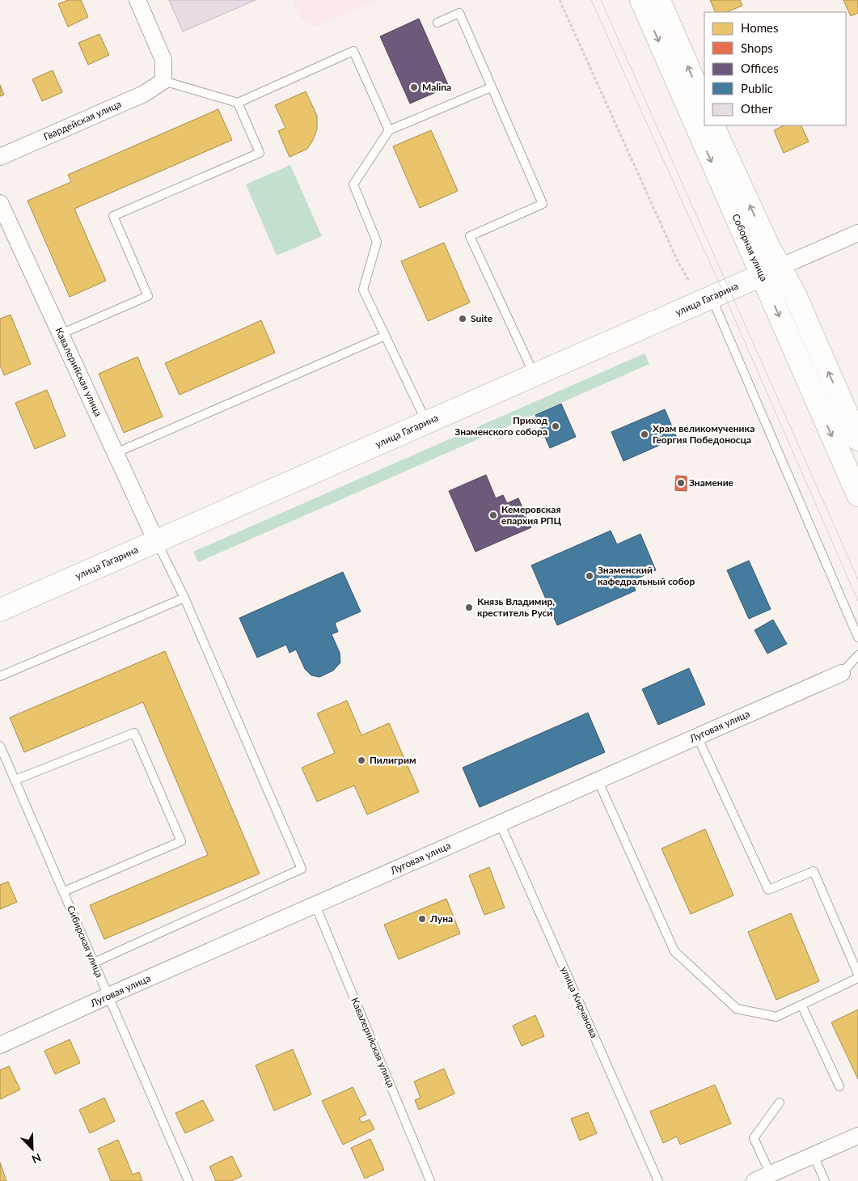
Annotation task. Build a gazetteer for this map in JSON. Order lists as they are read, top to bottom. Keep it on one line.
{"streets":{"main road":["Соборная улица","улица Гагарина"],"street":["Гвардейская улица","Кавалерийская улица","Луговая улица"],"lane":["Сибирская улица","улица Кирчанова"]},"crossings":[["Соборная улица","улица Гагарина"],["улица Гагарина","Кавалерийская улица"],["Кавалерийская улица","Луговая улица"],["Луговая улица","Сибирская улица"],["Луговая улица","улица Кирчанова"]],"places":["Malina","Suite","Приход Знаменского собора","Храм великомученика Георгия Победоносца","Знамение","Кемеровская епархия РПЦ","Знаменский кафедральный собор","Князь Владимир, креститель Руси","Пилигрим","Луна"],"legend":["Homes","Shops","Offices","Public","Other"],"north":"bottom right"}
